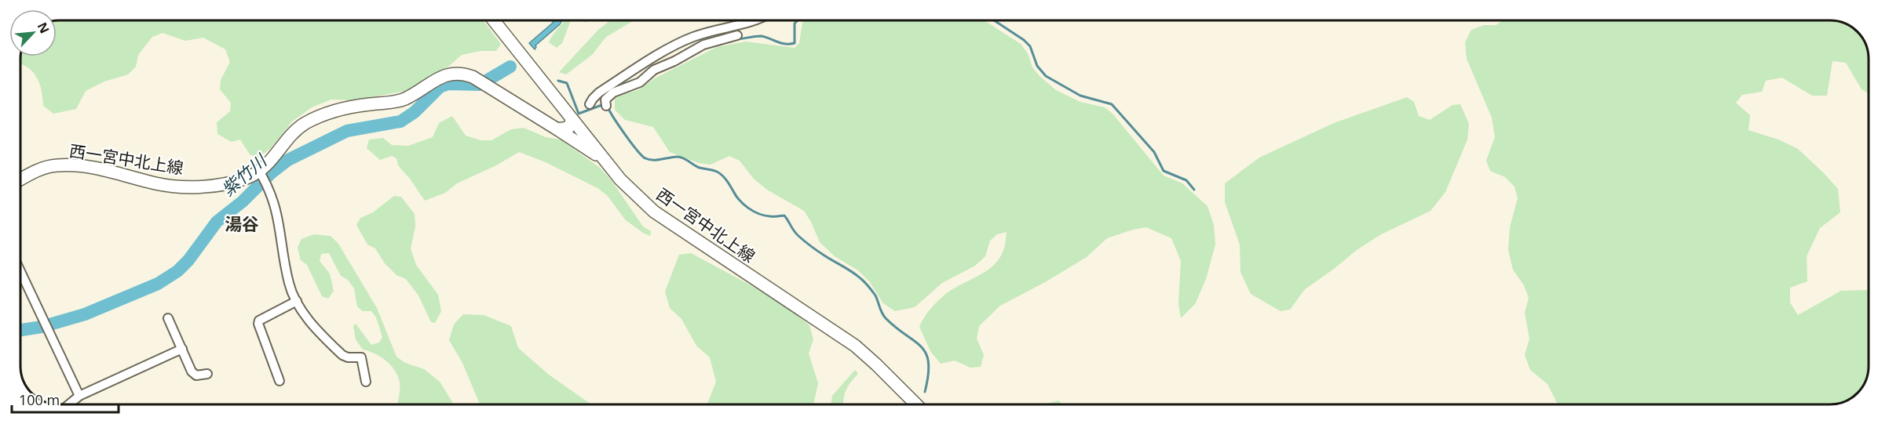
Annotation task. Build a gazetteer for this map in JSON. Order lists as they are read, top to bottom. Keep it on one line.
{"streets":{"main road":["西一宮中北上線"]},"districts":["湯谷"],"water":["紫竹川"],"scale_bar":"100 m","north":"top right"}
